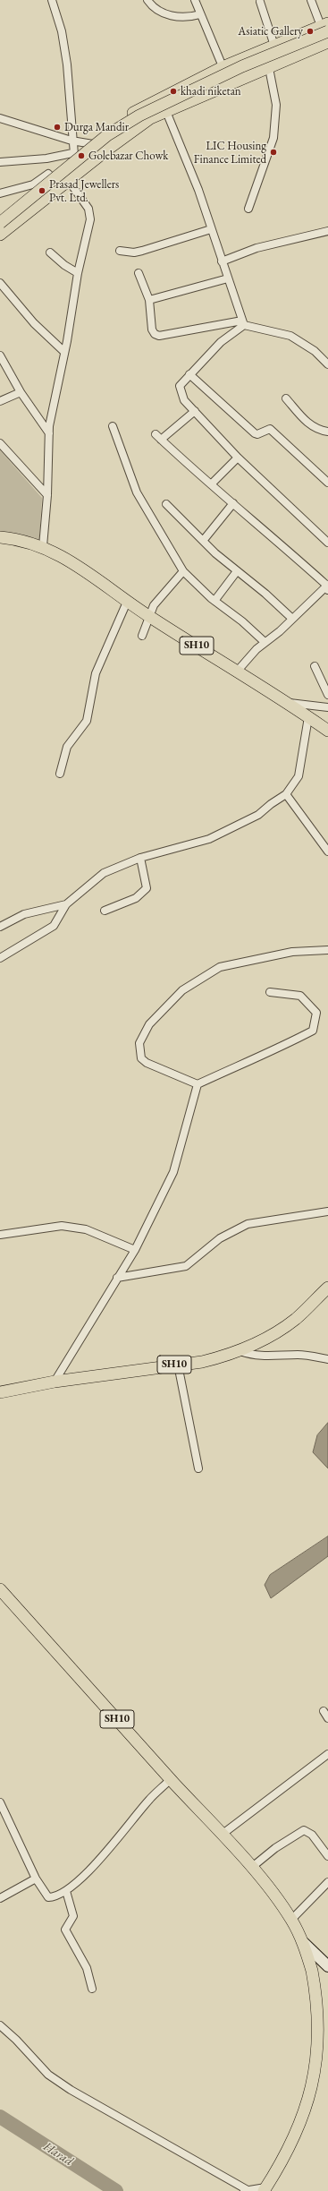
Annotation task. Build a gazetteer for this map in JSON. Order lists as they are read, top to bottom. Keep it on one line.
{"streets":{"main road":["SH10"]},"water":["Harad"],"places":["Asiatic Gallery","khadi niketan","Durga Mandir","LIC Housing Finance Limited","Golebazar Chowk","Prasad Jewellers Pvt. Ltd."]}
